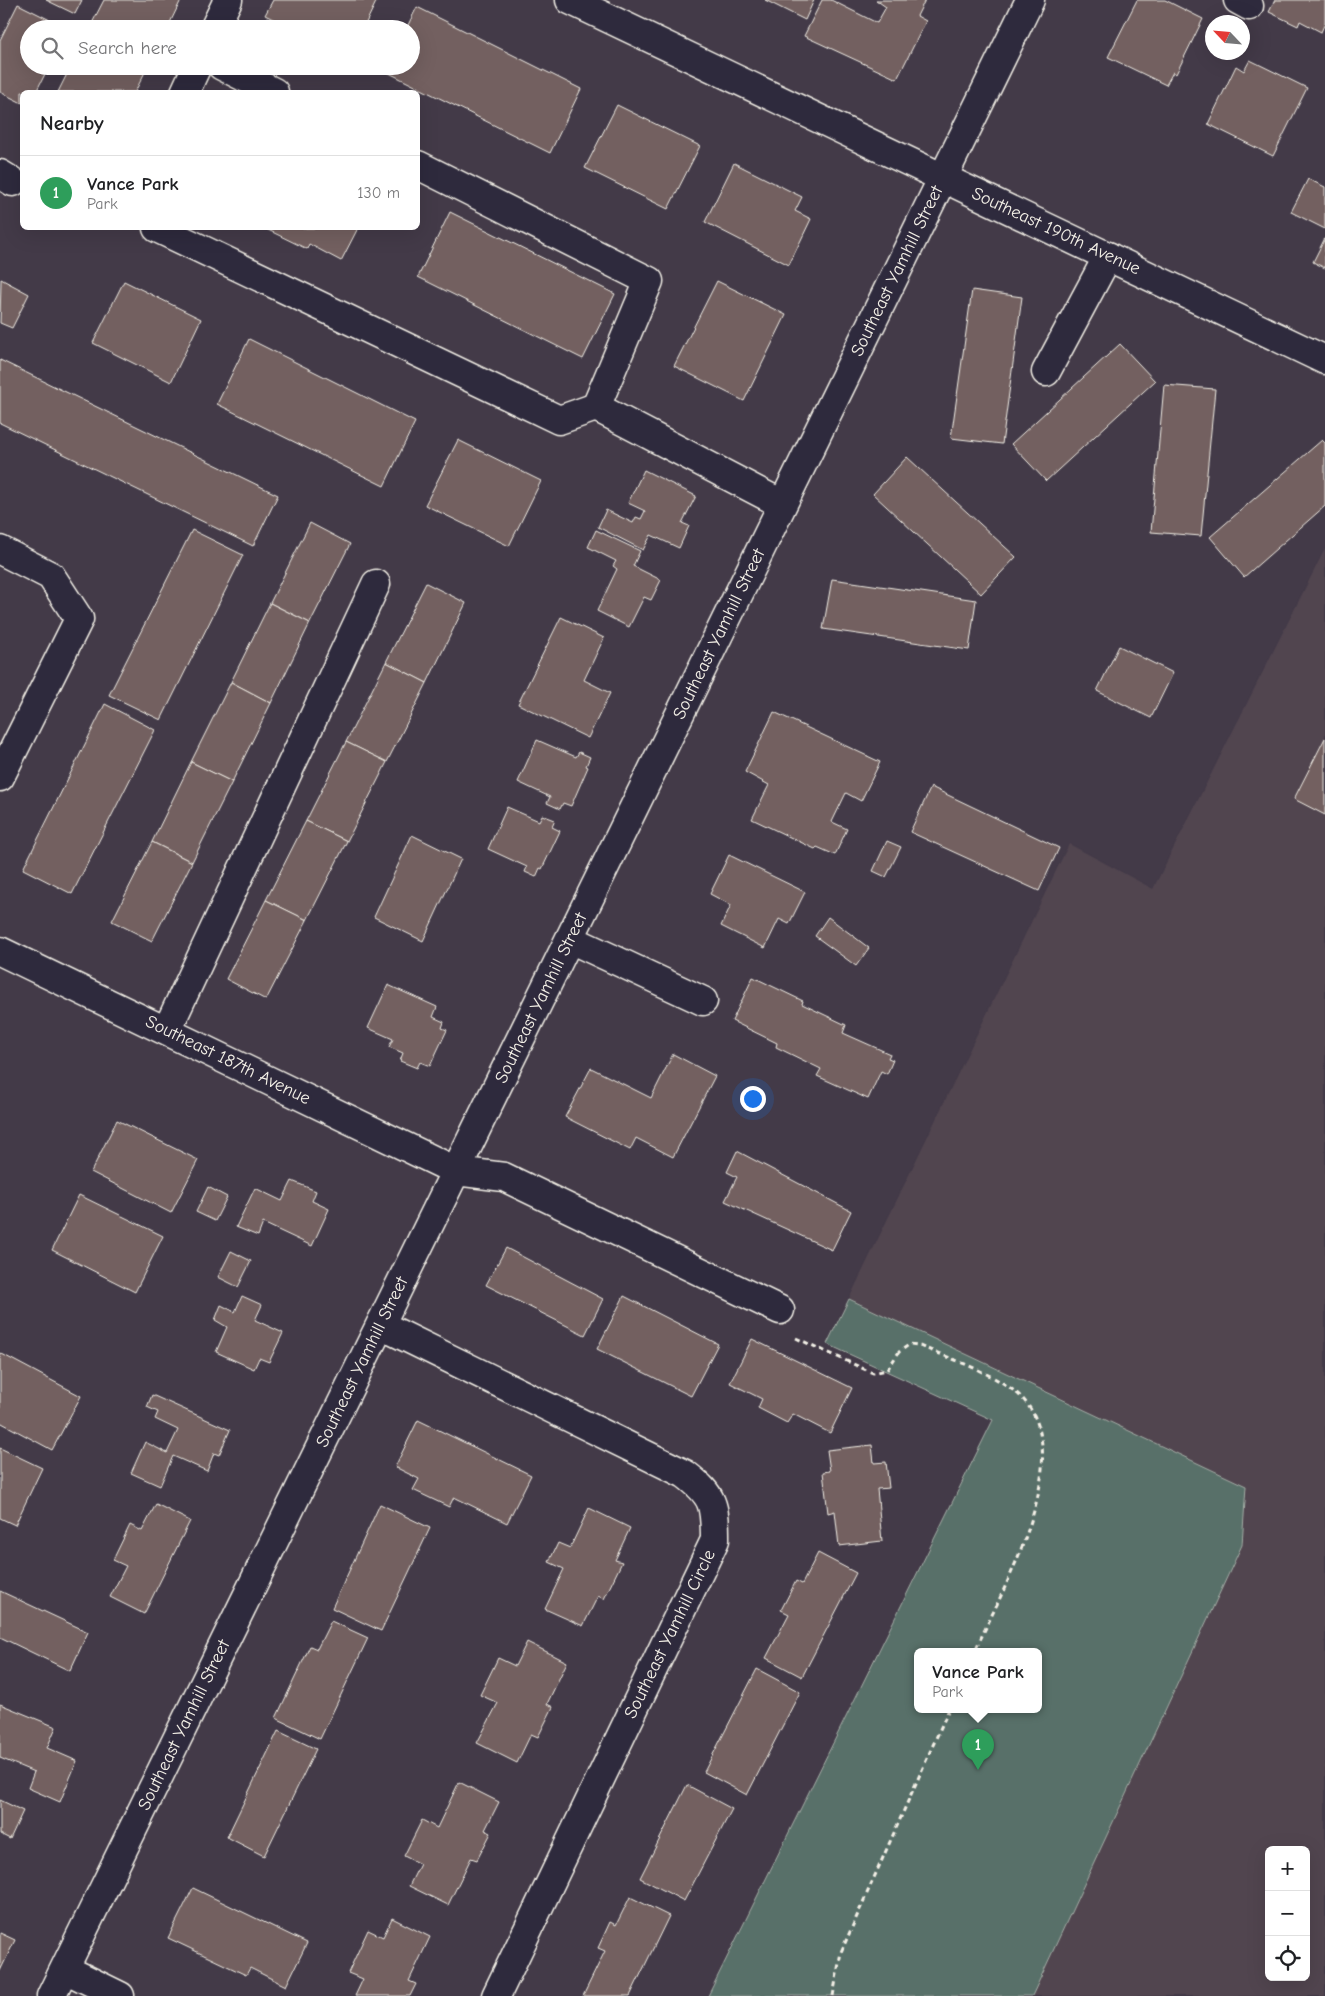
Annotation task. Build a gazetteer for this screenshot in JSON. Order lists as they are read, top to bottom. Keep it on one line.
{"streets":{"street":["Southeast 190th Avenue","Southeast Yamhill Street","Southeast 187th Avenue","Southeast Yamhill Circle"]},"crossings":[["Southeast 190th Avenue","Southeast Yamhill Street"],["Southeast Yamhill Street","Southeast 187th Avenue"],["Southeast Yamhill Street","Southeast Yamhill Circle"]],"north":"top left","page":{"search":"Search here","heading":"Nearby","list":[{"mark":"1","name":"Vance Park","note":"Park","value":"130 m"}],"popup":["Vance Park","Park"],"pins":"1","map_buttons":["+","−"]}}
